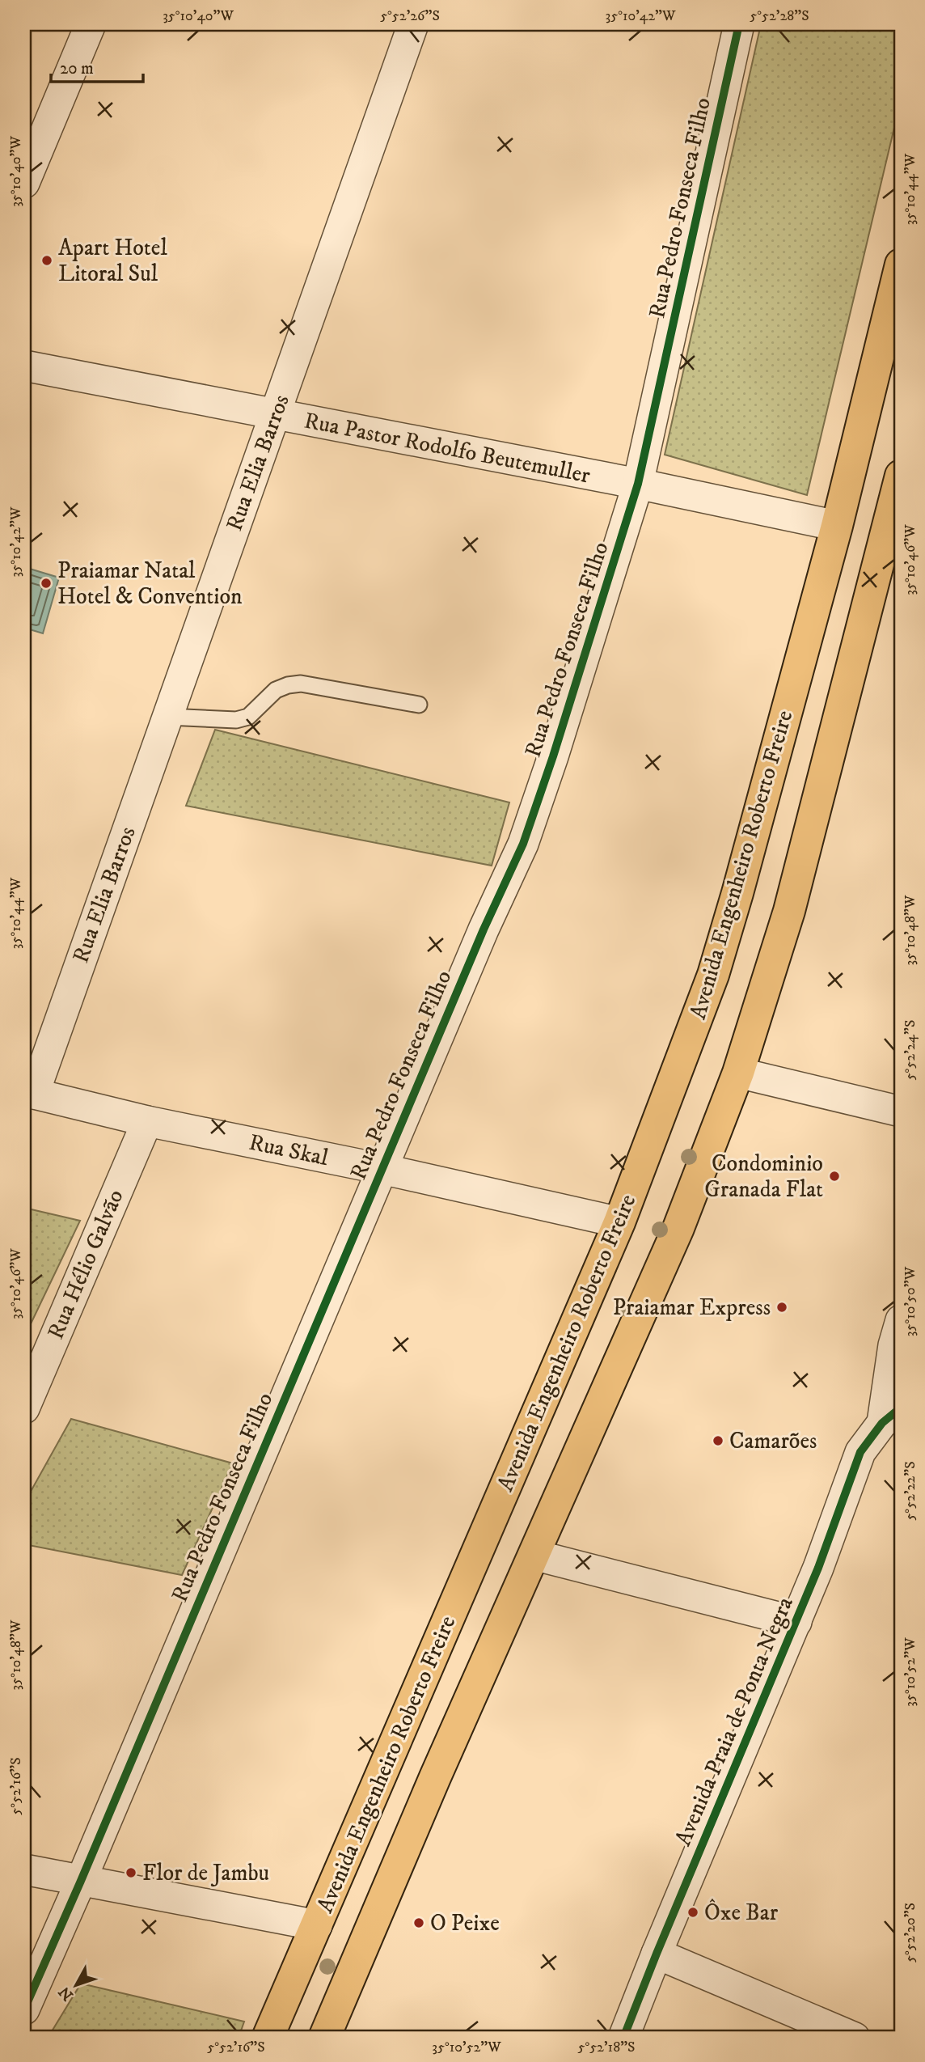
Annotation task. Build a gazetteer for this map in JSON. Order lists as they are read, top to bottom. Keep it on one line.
{"streets":{"main road":["Avenida Engenheiro Roberto Freire"],"street":["Rua Pedro Fonseca Filho","Rua Pastor Rodolfo Beutemuller","Rua Elia Barros","Rua Skal","Rua Hélio Galvão","Avenida Praia de Ponta Negra"]},"crossings":[["Rua Pedro Fonseca Filho","Rua Pastor Rodolfo Beutemuller"],["Rua Pedro Fonseca Filho","Rua Skal"],["Rua Pastor Rodolfo Beutemuller","Rua Elia Barros"],["Rua Pastor Rodolfo Beutemuller","Avenida Engenheiro Roberto Freire"],["Rua Elia Barros","Rua Skal"],["Avenida Engenheiro Roberto Freire","Rua Skal"],["Rua Skal","Rua Hélio Galvão"]],"places":["Apart Hotel Litoral Sul","Praiamar Natal Hotel & Convention","Condominio Granada Flat","Praiamar Express","Camarões","Flor de Jambu","Ôxe Bar","O Peixe"],"scale_bar":"20 m","north":"bottom left","coordinates":["35°10'40\"W","5°52'26\"S","35°10'42\"W","5°52'28\"S","35°10'44\"W","35°10'46\"W","35°10'48\"W","5°52'24\"S","35°10'50\"W","5°52'22\"S","35°10'52\"W","5°52'16\"S","5°52'20\"S","5°52'18\"S"]}
